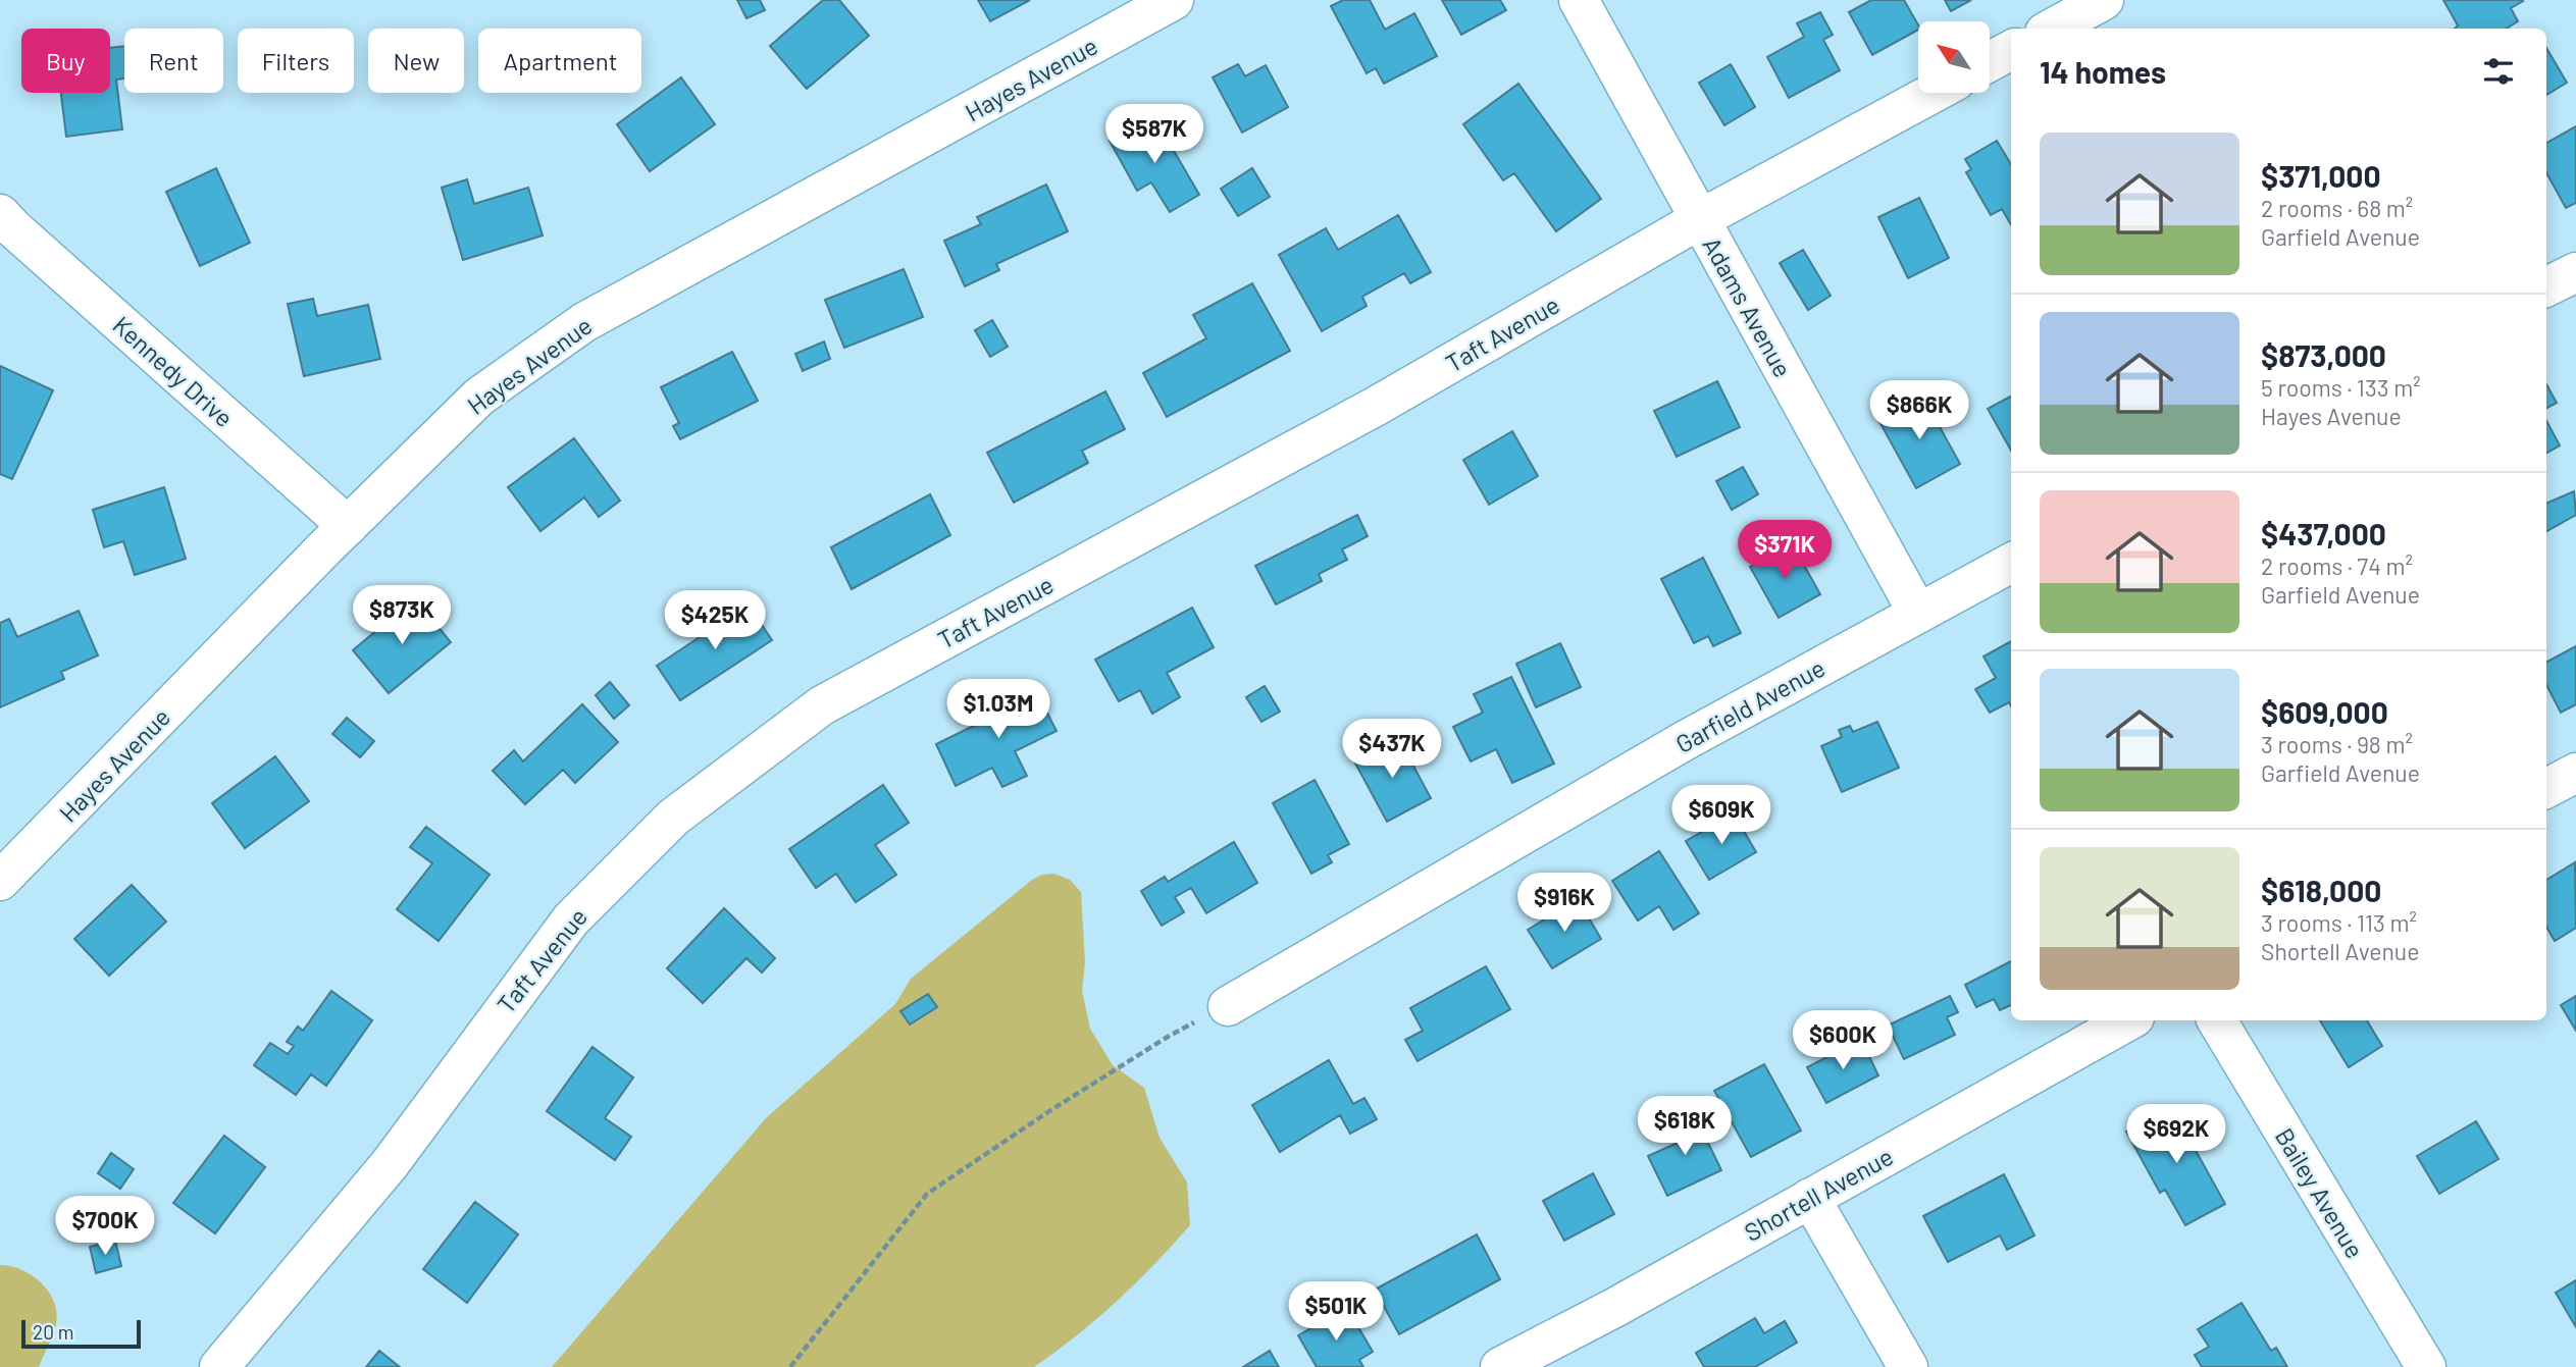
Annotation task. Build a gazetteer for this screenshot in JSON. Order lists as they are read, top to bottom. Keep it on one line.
{"streets":{"street":["Hayes Avenue","Adams Avenue","Taft Avenue","Kennedy Drive","Garfield Avenue","Bailey Avenue","Shortell Avenue"]},"crossings":[["Hayes Avenue","Kennedy Drive"],["Adams Avenue","Taft Avenue"],["Adams Avenue","Garfield Avenue"]],"scale_bar":"20 m","north":"top left","page":{"chip":["Buy","Rent","Filters","New","Apartment"],"heading":"14 homes","price":["$587K","$866K","$371K","$873K","$425K","$1.03M","$437K","$609K","$916K","$600K","$618K","$692K","$700K","$501K"],"list":[{"name":"$371,000","note":"2 rooms · 68 m² · Garfield Avenue"},{"name":"$873,000","note":"5 rooms · 133 m² · Hayes Avenue"},{"name":"$437,000","note":"2 rooms · 74 m² · Garfield Avenue"},{"name":"$609,000","note":"3 rooms · 98 m² · Garfield Avenue"},{"name":"$618,000","note":"3 rooms · 113 m² · Shortell Avenue"}],"scale":"20 m"}}
